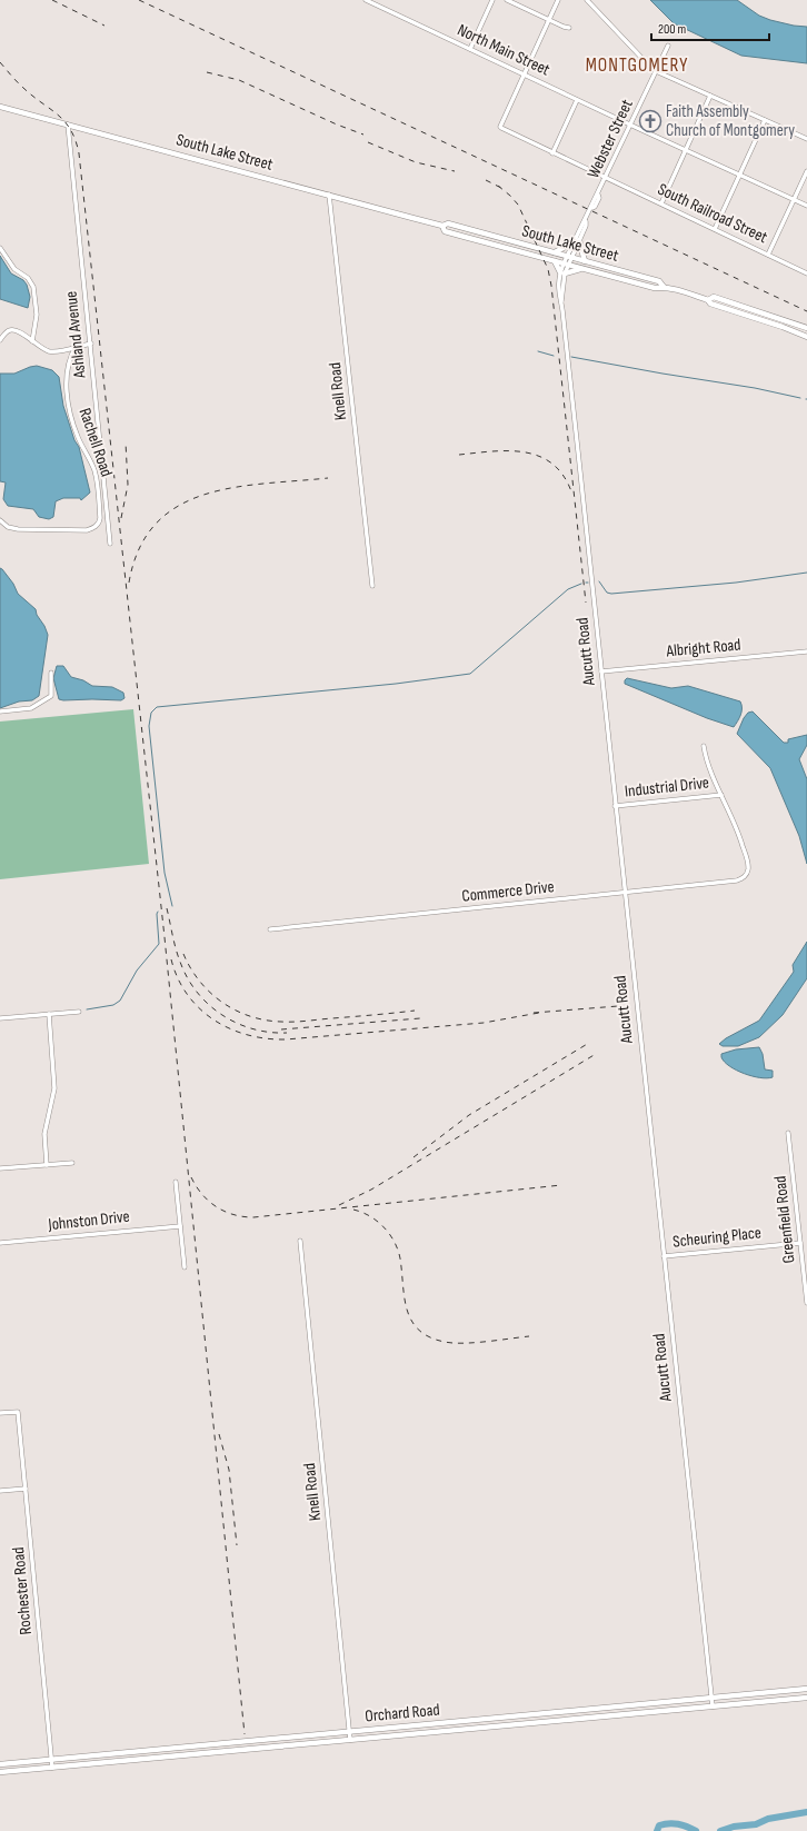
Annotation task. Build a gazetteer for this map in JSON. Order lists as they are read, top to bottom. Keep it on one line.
{"streets":{"main road":["South Lake Street","Orchard Road"],"street":["North Main Street","Webster Street","South Railroad Street","Ashland Avenue","Knell Road","Rachell Road","Albright Road","Aucutt Road","Industrial Drive","Commerce Drive","Greenfield Road","Johnston Drive","Scheuring Place","Rochester Road"]},"crossings":[["North Main Street","Webster Street"],["North Main Street","South Railroad Street"],["Webster Street","South Lake Street"],["Webster Street","South Railroad Street"],["Webster Street","Aucutt Road"],["South Lake Street","Ashland Avenue"],["South Lake Street","Knell Road"],["Knell Road","Orchard Road"],["Albright Road","Aucutt Road"],["Aucutt Road","Industrial Drive"],["Aucutt Road","Commerce Drive"],["Aucutt Road","Scheuring Place"],["Aucutt Road","Orchard Road"],["Industrial Drive","Commerce Drive"],["Greenfield Road","Scheuring Place"],["Rochester Road","Orchard Road"]],"districts":["MONTGOMERY"],"places":{"church":["Faith Assembly Church of Montgomery"]},"scale_bar":"200 m"}
